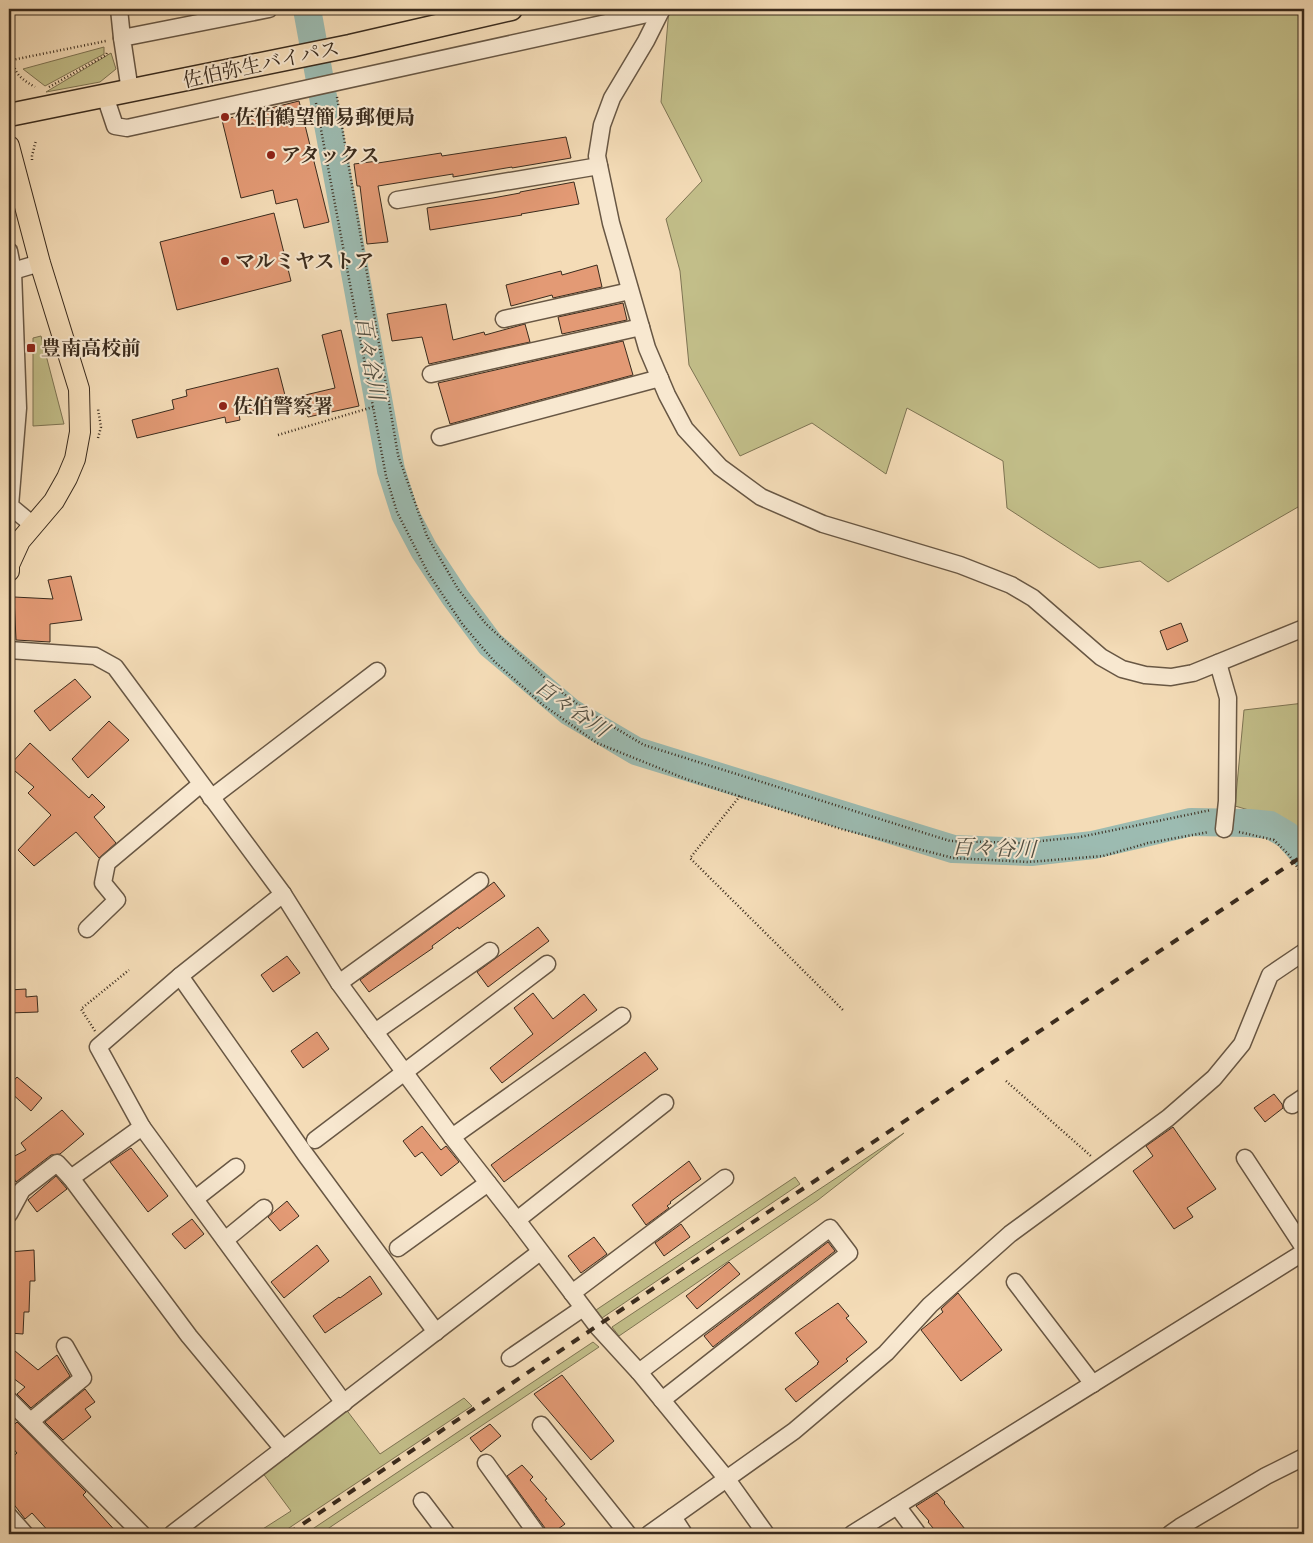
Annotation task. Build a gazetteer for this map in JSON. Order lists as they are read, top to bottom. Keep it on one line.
{"streets":{"highway":["佐伯弥生バイパス"]},"water":["百々谷川"],"places":{"other":["佐伯鶴望簡易郵便局","アタックス","マルミヤストア","佐伯警察署"],"transit":["豊南高校前"]}}
